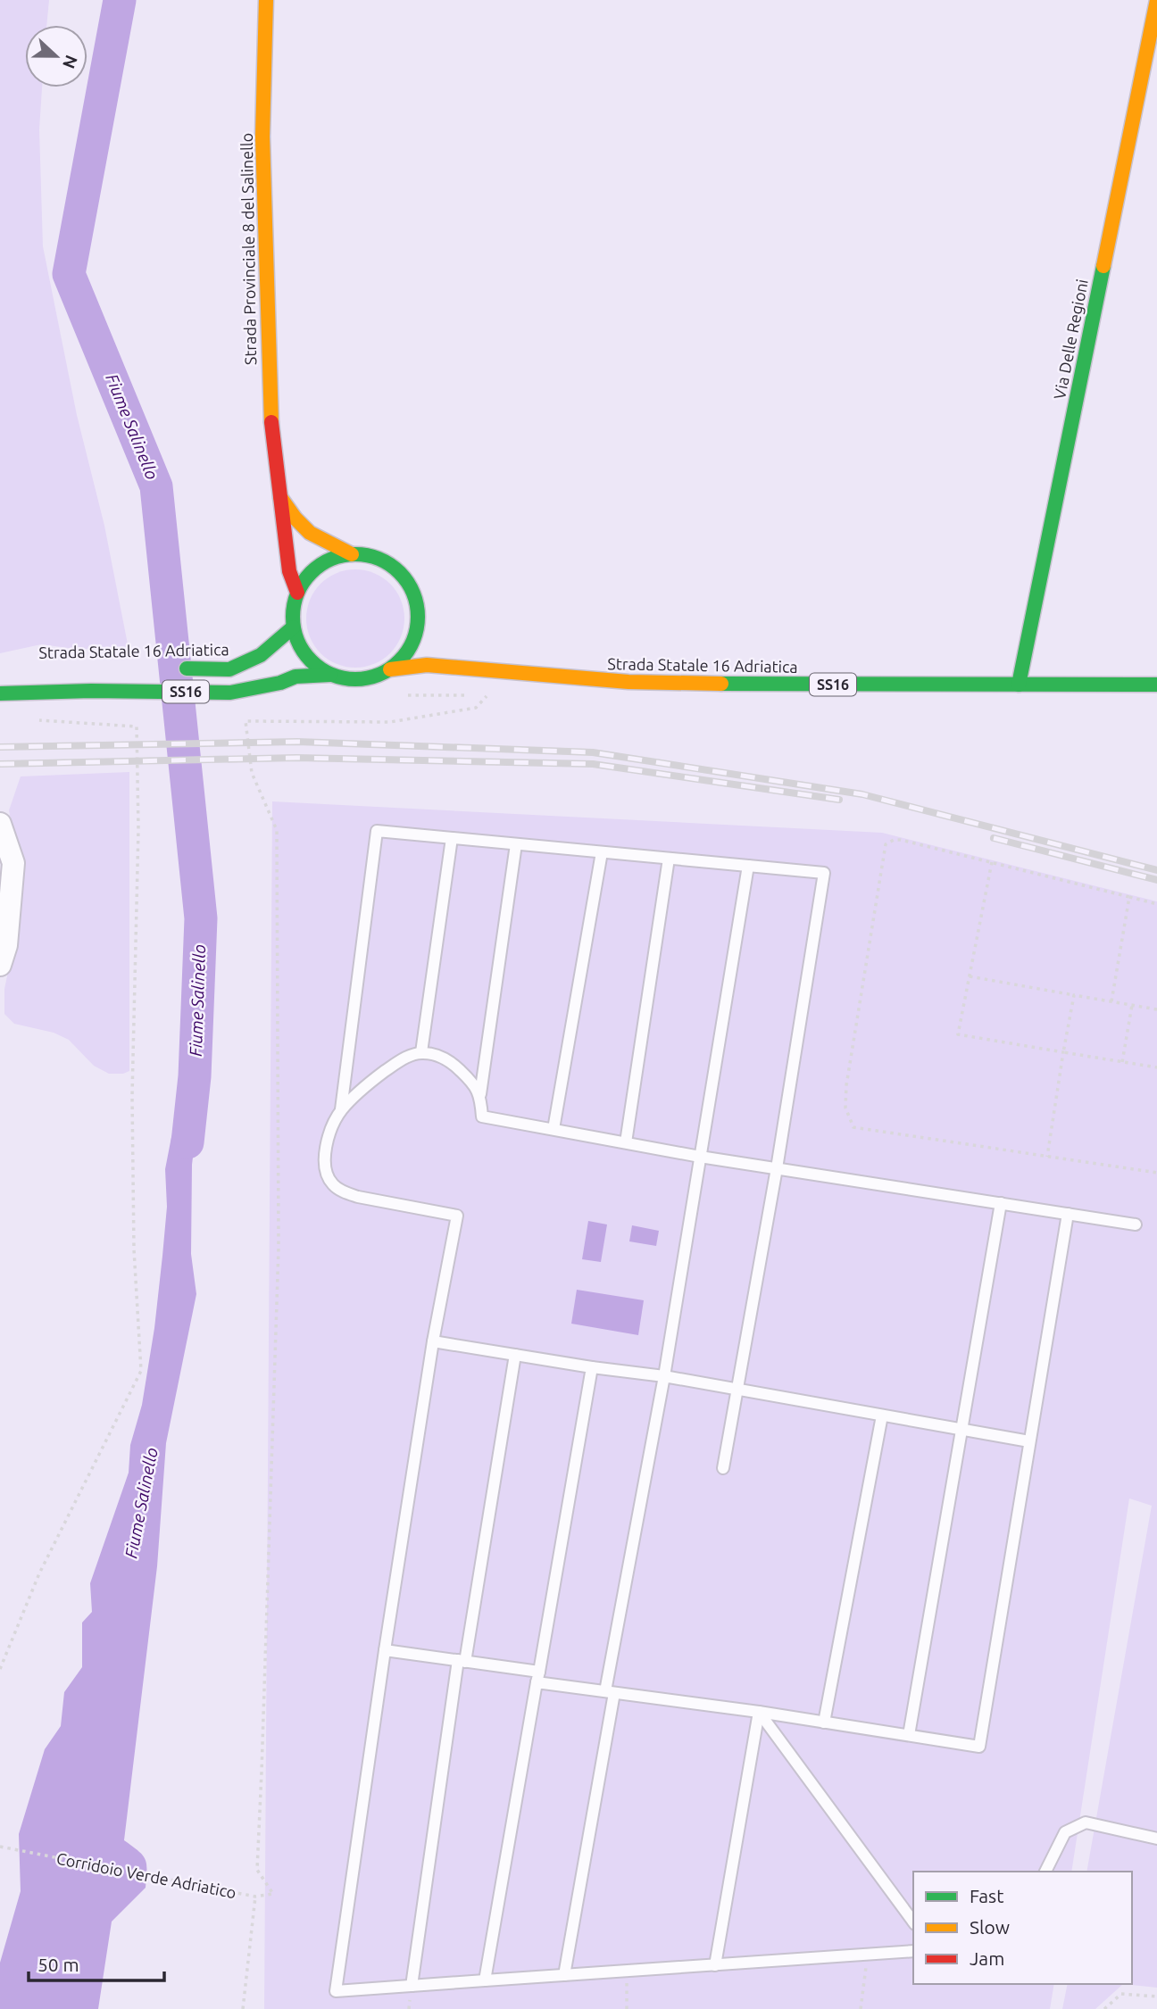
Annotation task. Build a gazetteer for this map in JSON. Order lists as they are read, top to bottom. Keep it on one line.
{"streets":{"main road":["Strada Provinciale 8 del Salinello","Via Delle Regioni","Strada Statale 16 Adriatica","SS16"],"path":["Corridoio Verde Adriatico"]},"crossings":[["Strada Provinciale 8 del Salinello","Strada Statale 16 Adriatica"],["Via Delle Regioni","Strada Statale 16 Adriatica"]],"water":["Fiume Salinello"],"legend":["Fast","Slow","Jam"],"scale_bar":"50 m","north":"right"}
